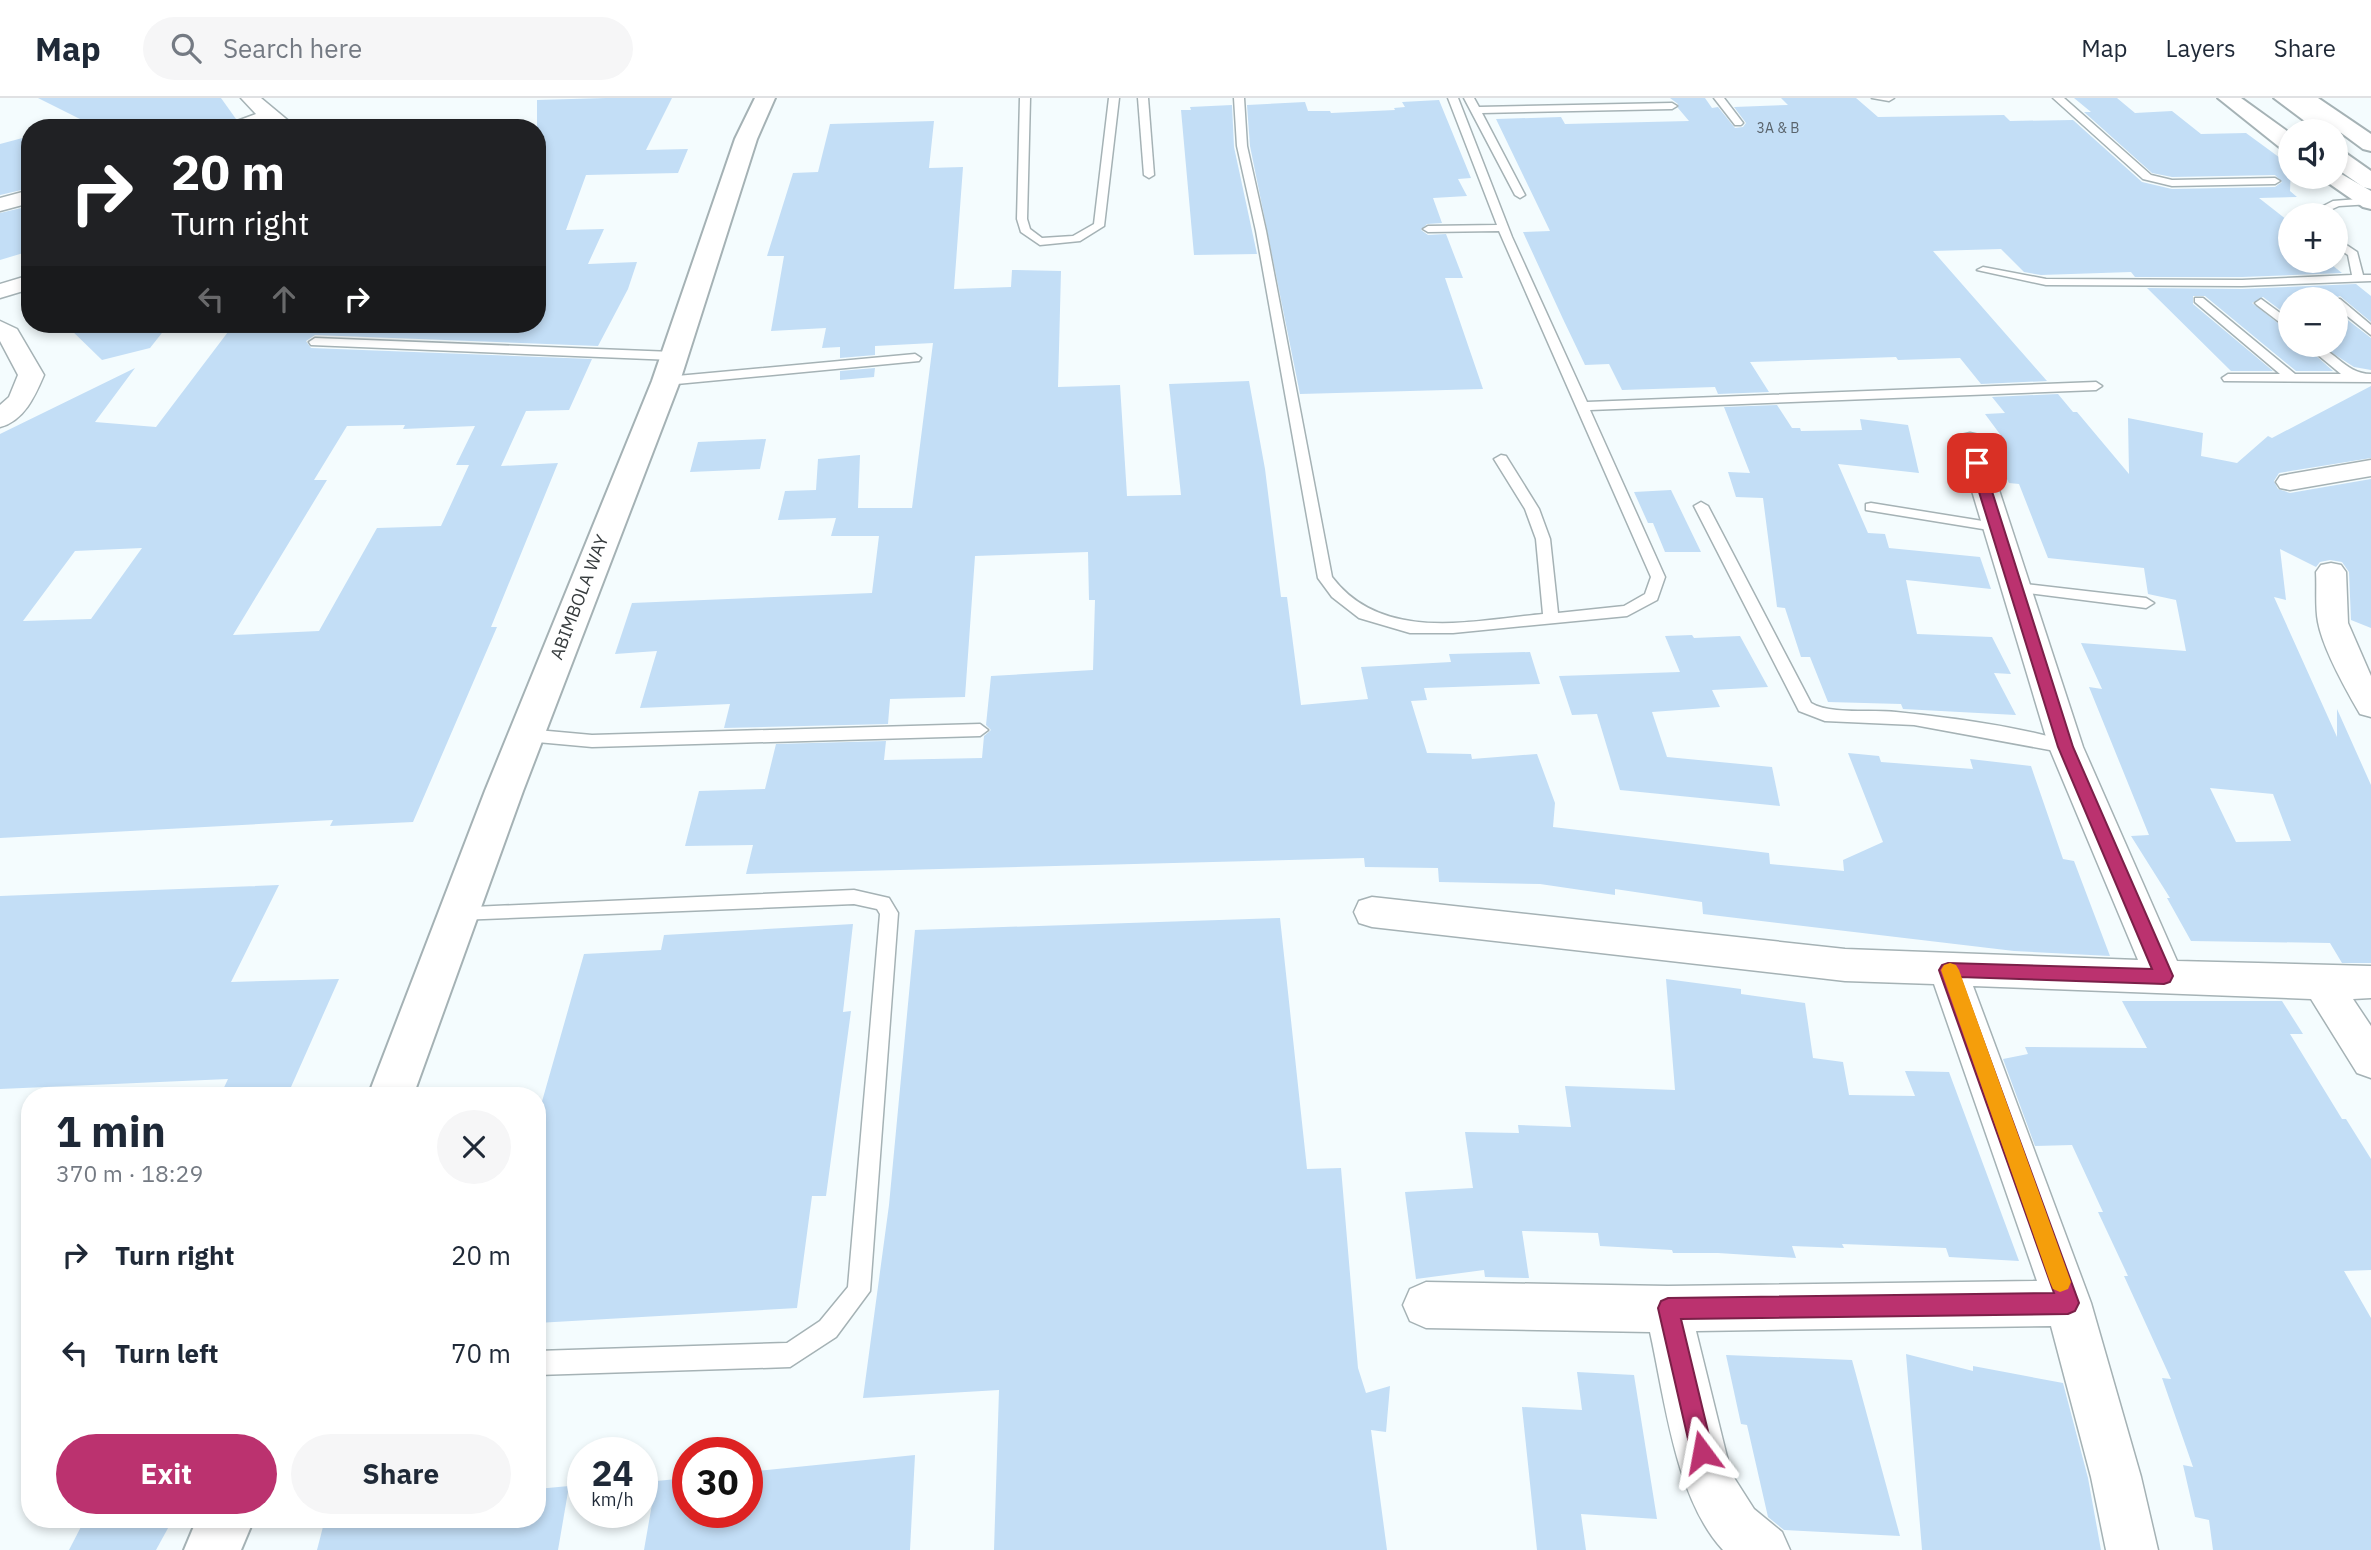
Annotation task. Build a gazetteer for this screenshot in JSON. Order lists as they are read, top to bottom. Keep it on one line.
{"streets":{"main road":["ABIMBOLA WAY"]},"house_numbers":["3A & B"],"page":{"header":"Map","search":"Search here","nav":["Map","Layers","Share"],"map_buttons":["+","−"],"turn":["20 m","Turn right"],"heading":["1 min","370 m · 18:29"],"list":[{"name":"Turn right","value":"20 m"},{"name":"Turn left","value":"70 m"}],"buttons":["Exit","Share"],"speed":"24 km/h","limit":"30"}}
